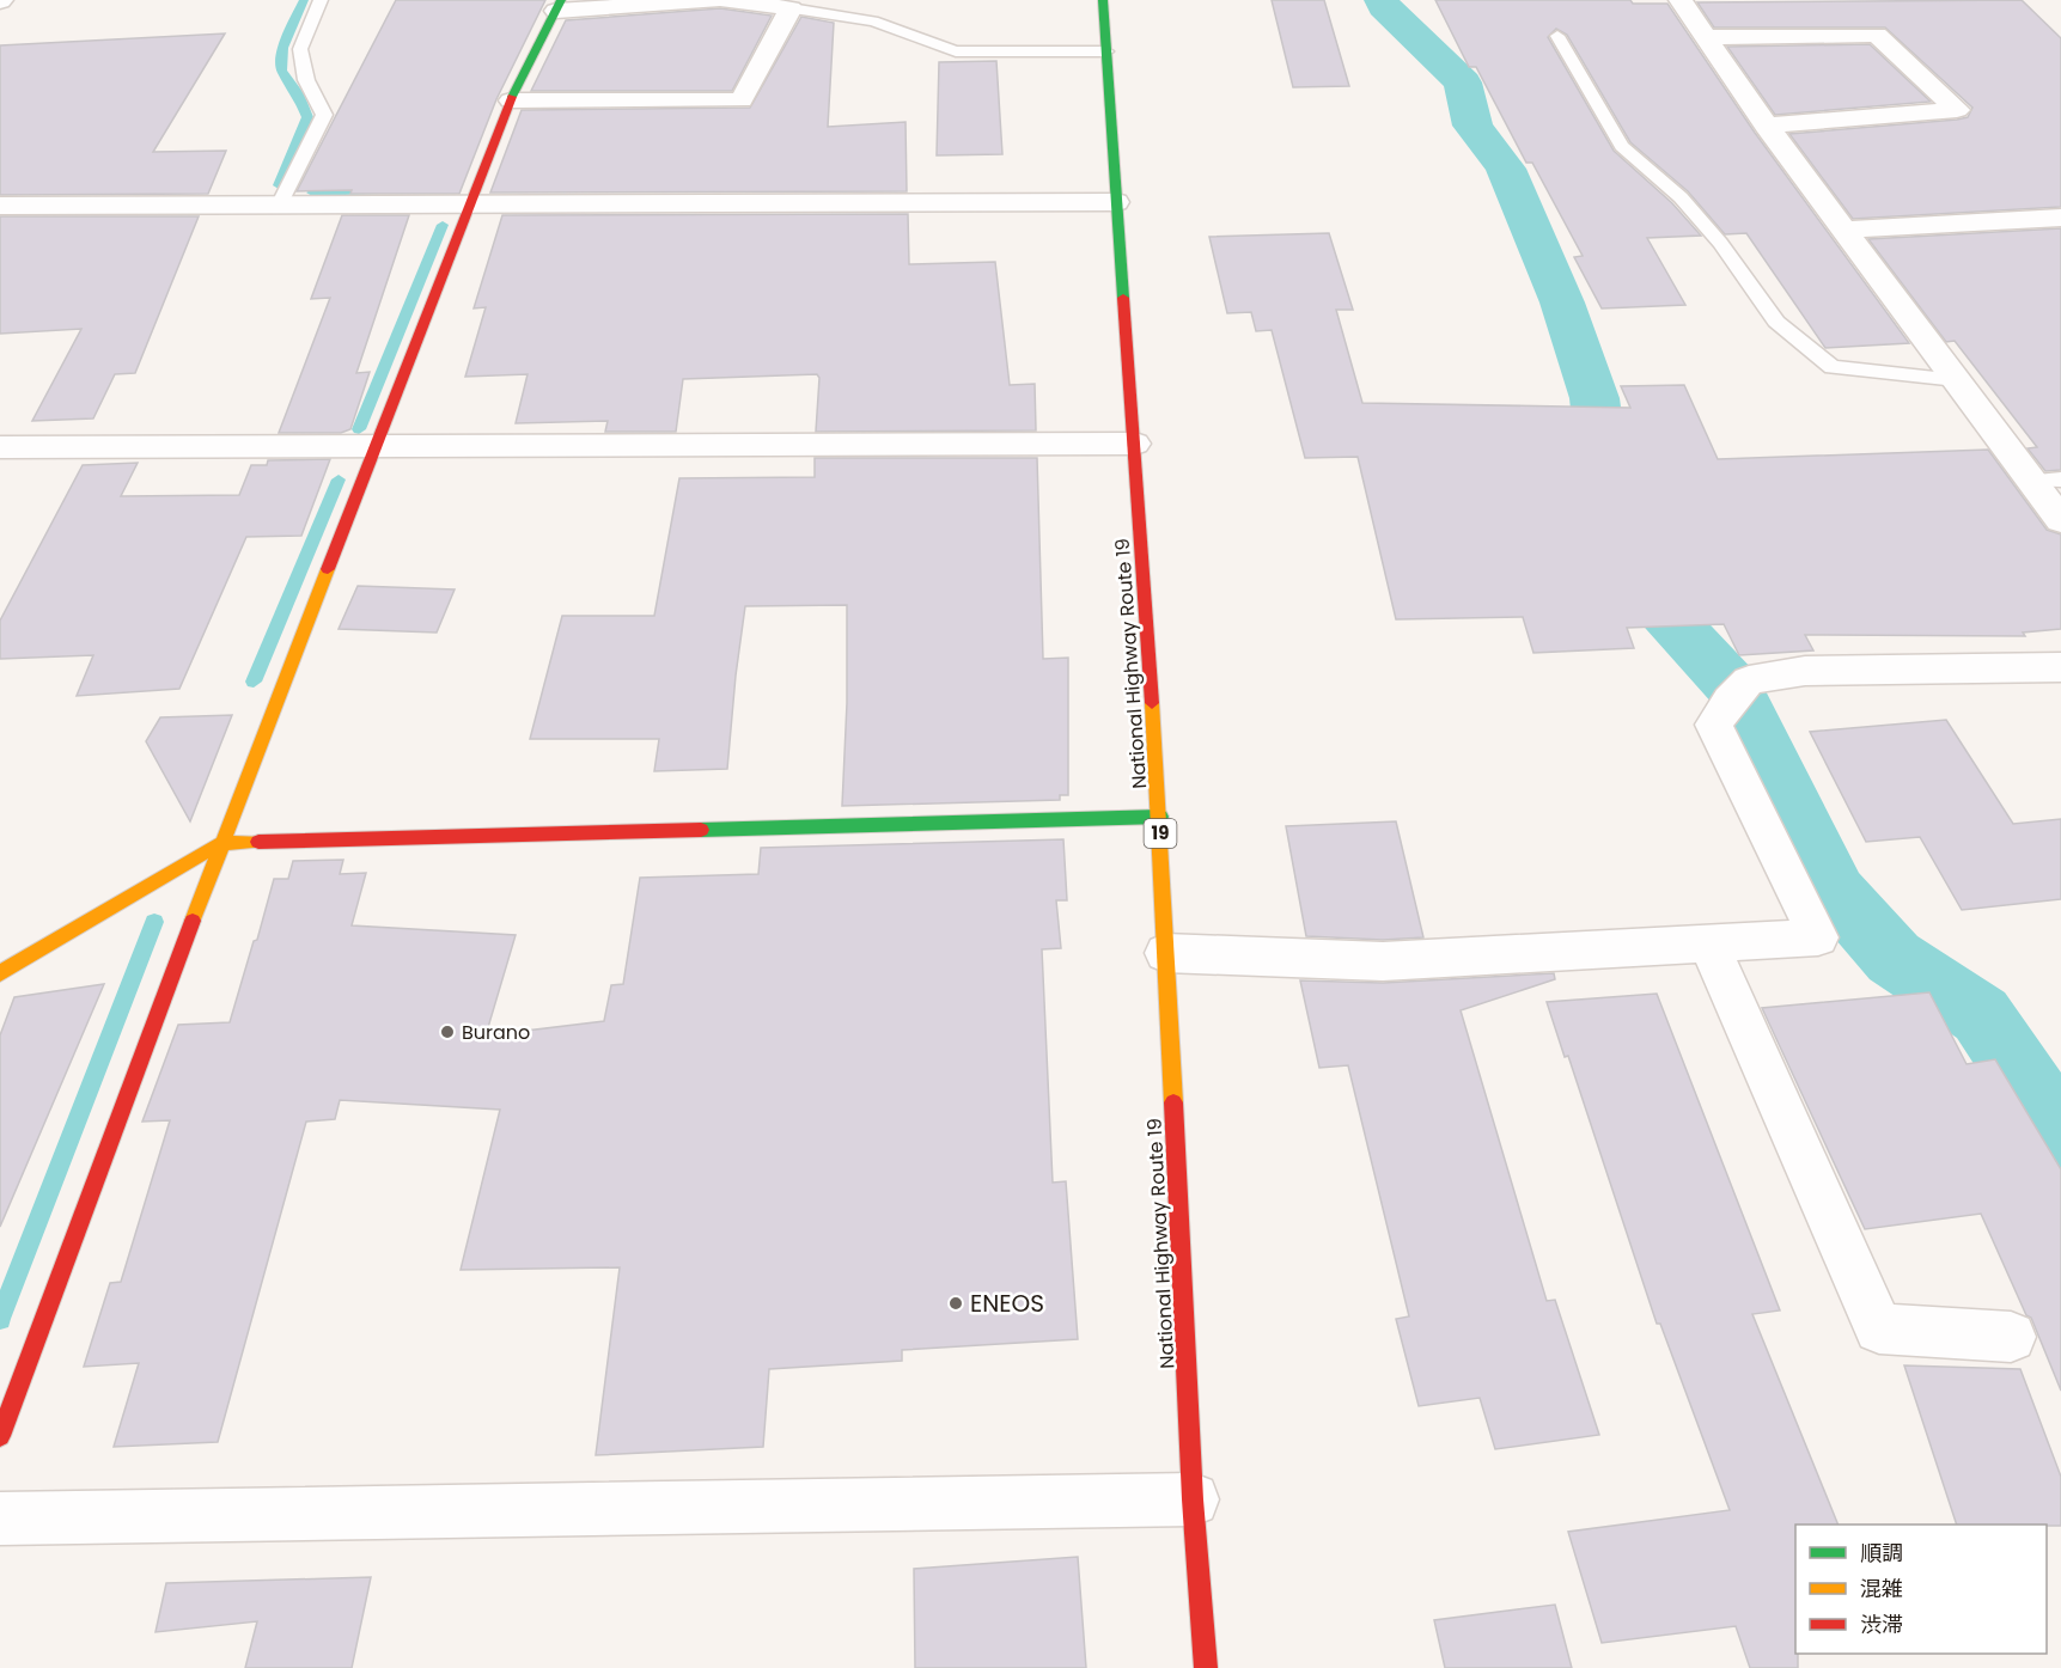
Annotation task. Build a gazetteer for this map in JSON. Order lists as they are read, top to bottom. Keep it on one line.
{"streets":{"main road":["National Highway Route 19","19"]},"places":["Burano","ENEOS"],"legend":["順調","混雑","渋滞"]}
